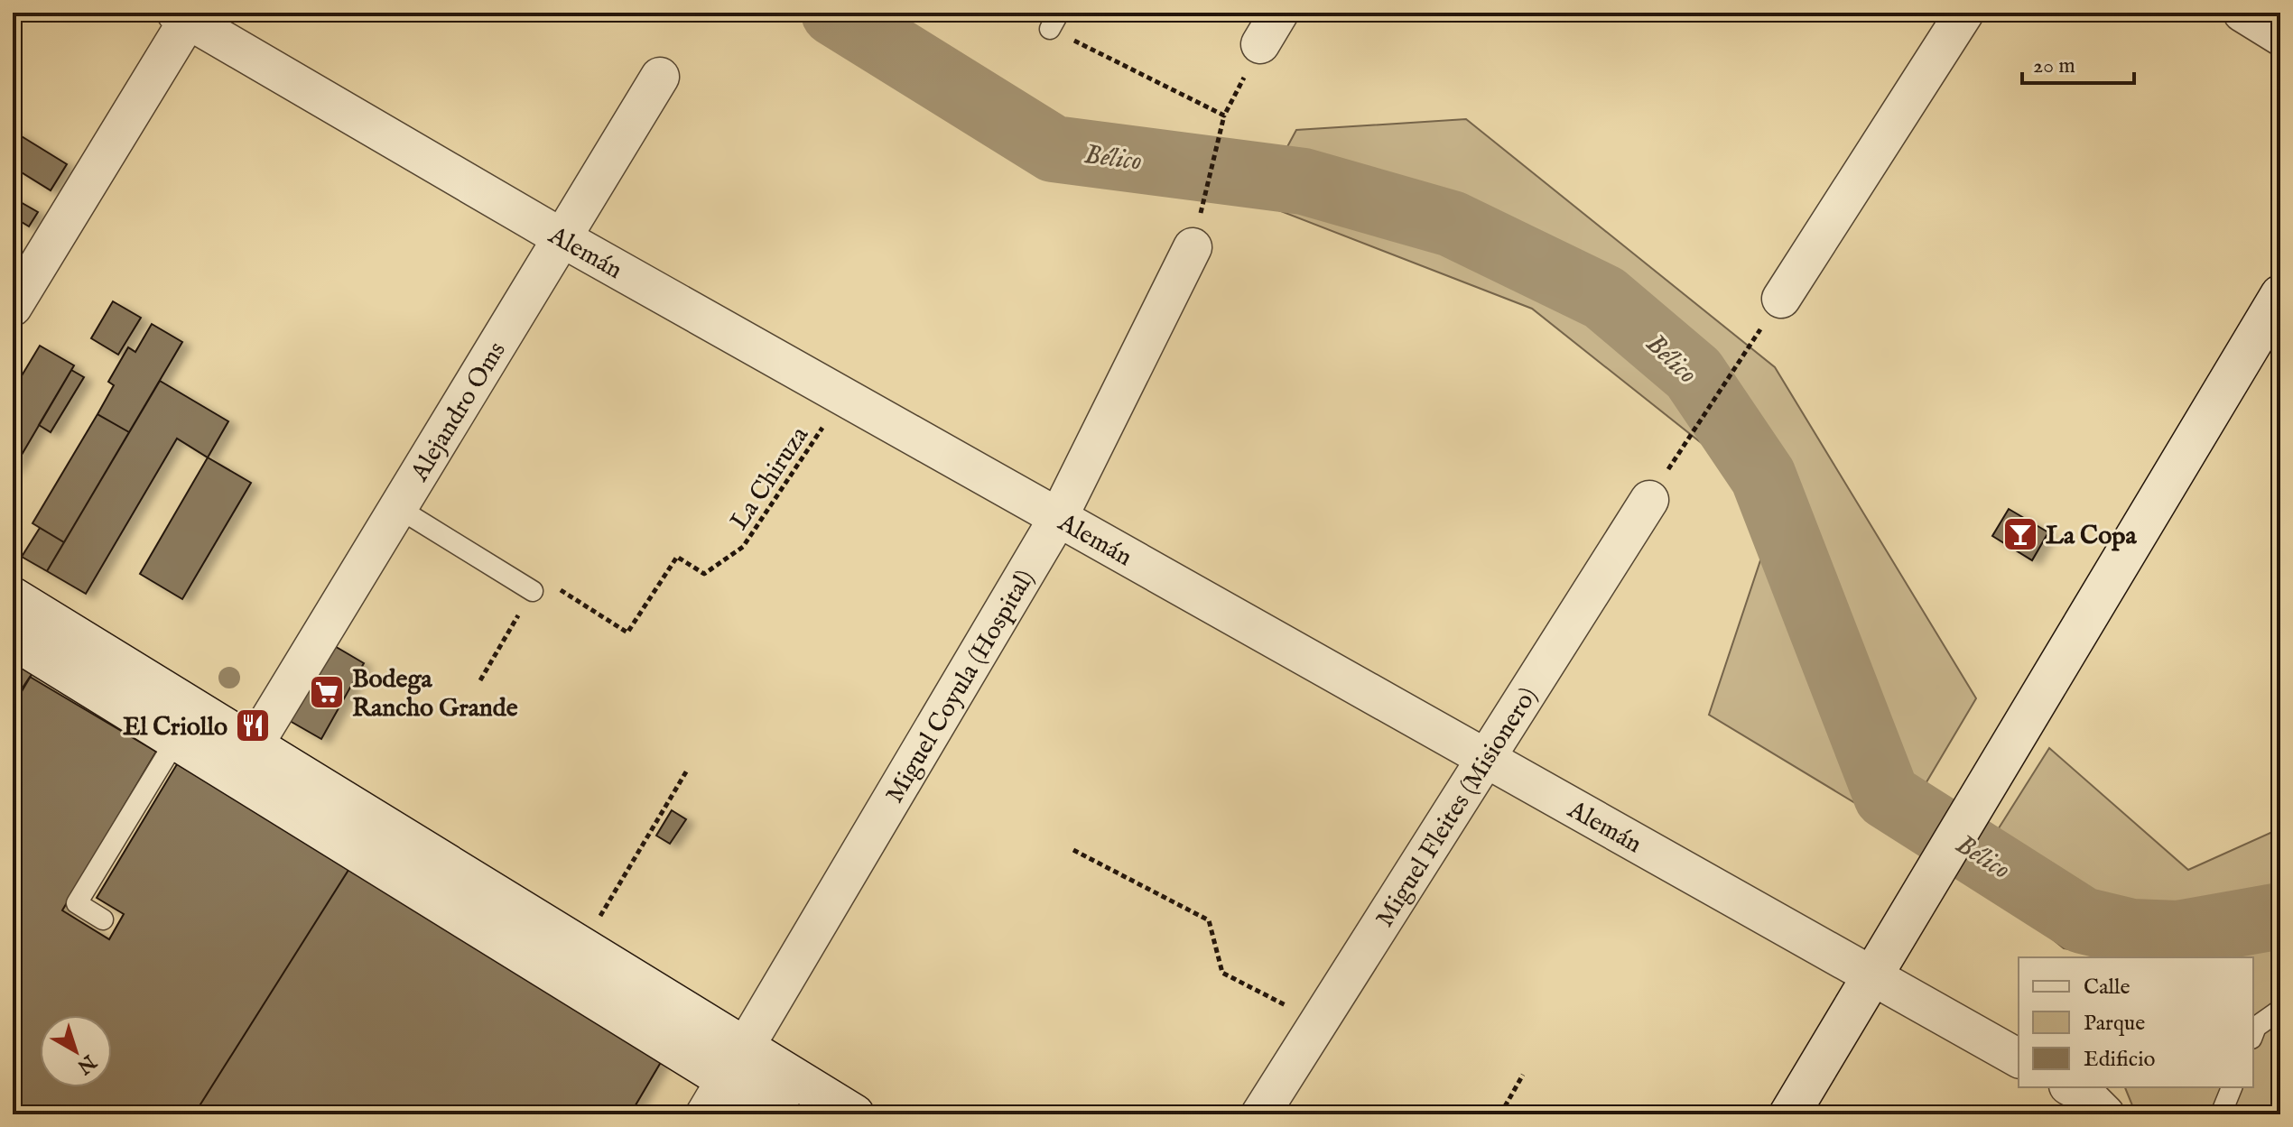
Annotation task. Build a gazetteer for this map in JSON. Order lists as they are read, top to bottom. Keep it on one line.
{"streets":{"street":["Alemán","Alejandro Oms","Miguel Coyula (Hospital)","Miguel Fleites (Misionero)"],"path":["La Chiruza"]},"crossings":[["Alemán","Alejandro Oms"],["Alemán","La Chiruza"],["Alemán","Miguel Coyula (Hospital)"],["Alemán","Miguel Fleites (Misionero)"]],"water":["Bélico"],"places":{"bar":["La Copa"],"supermarket":["Bodega Rancho Grande"],"restaurant":["El Criollo"]},"legend":["Calle","Parque","Edificio"],"scale_bar":"20 m","north":"bottom right"}
